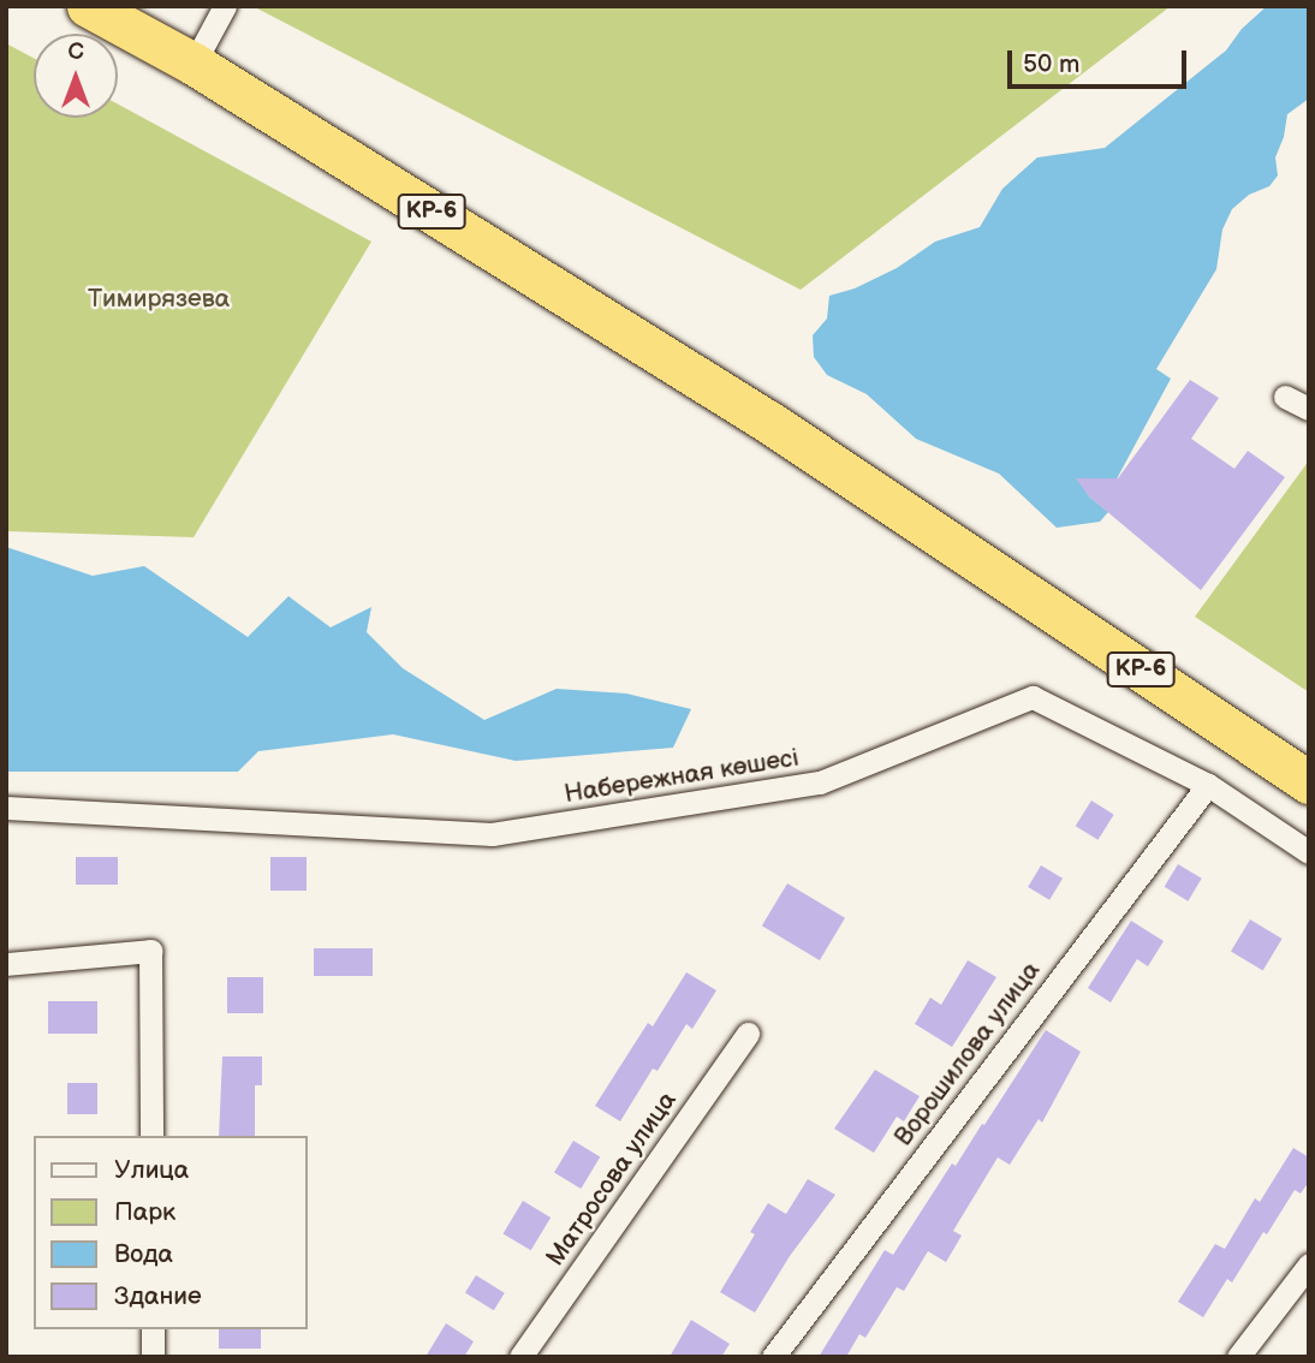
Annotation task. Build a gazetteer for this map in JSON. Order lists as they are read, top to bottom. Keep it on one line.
{"streets":{"highway":["KP-6"],"street":["Набережная көшесі","Ворошилова улица","Матросова улица"]},"crossings":[["Набережная көшесі","Ворошилова улица"]],"parks":["Тимирязева"],"legend":["Улица","Парк","Вода","Здание"],"scale_bar":"50 m","north":"top"}
